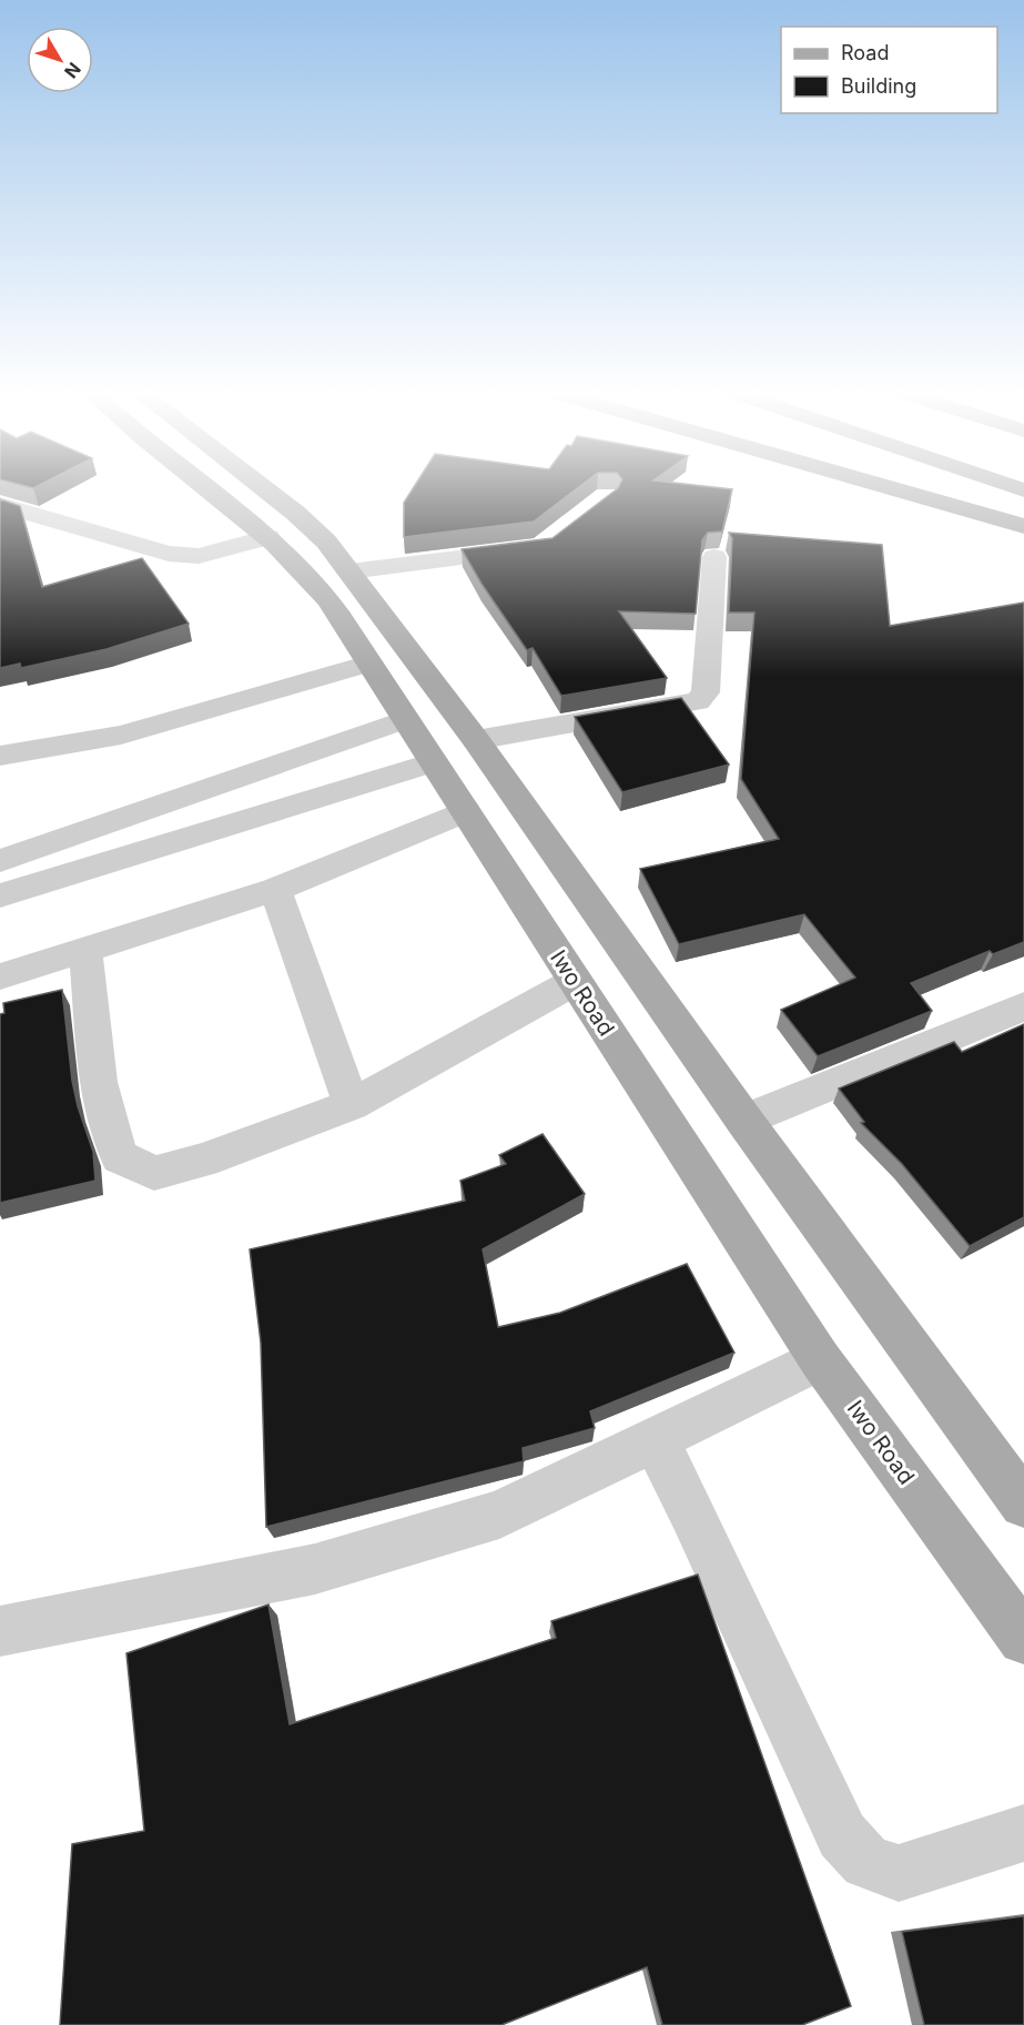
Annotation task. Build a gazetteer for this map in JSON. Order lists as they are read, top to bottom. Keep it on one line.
{"streets":{"main road":["Iwo Road"]},"legend":["Road","Building"],"north":"bottom right"}
